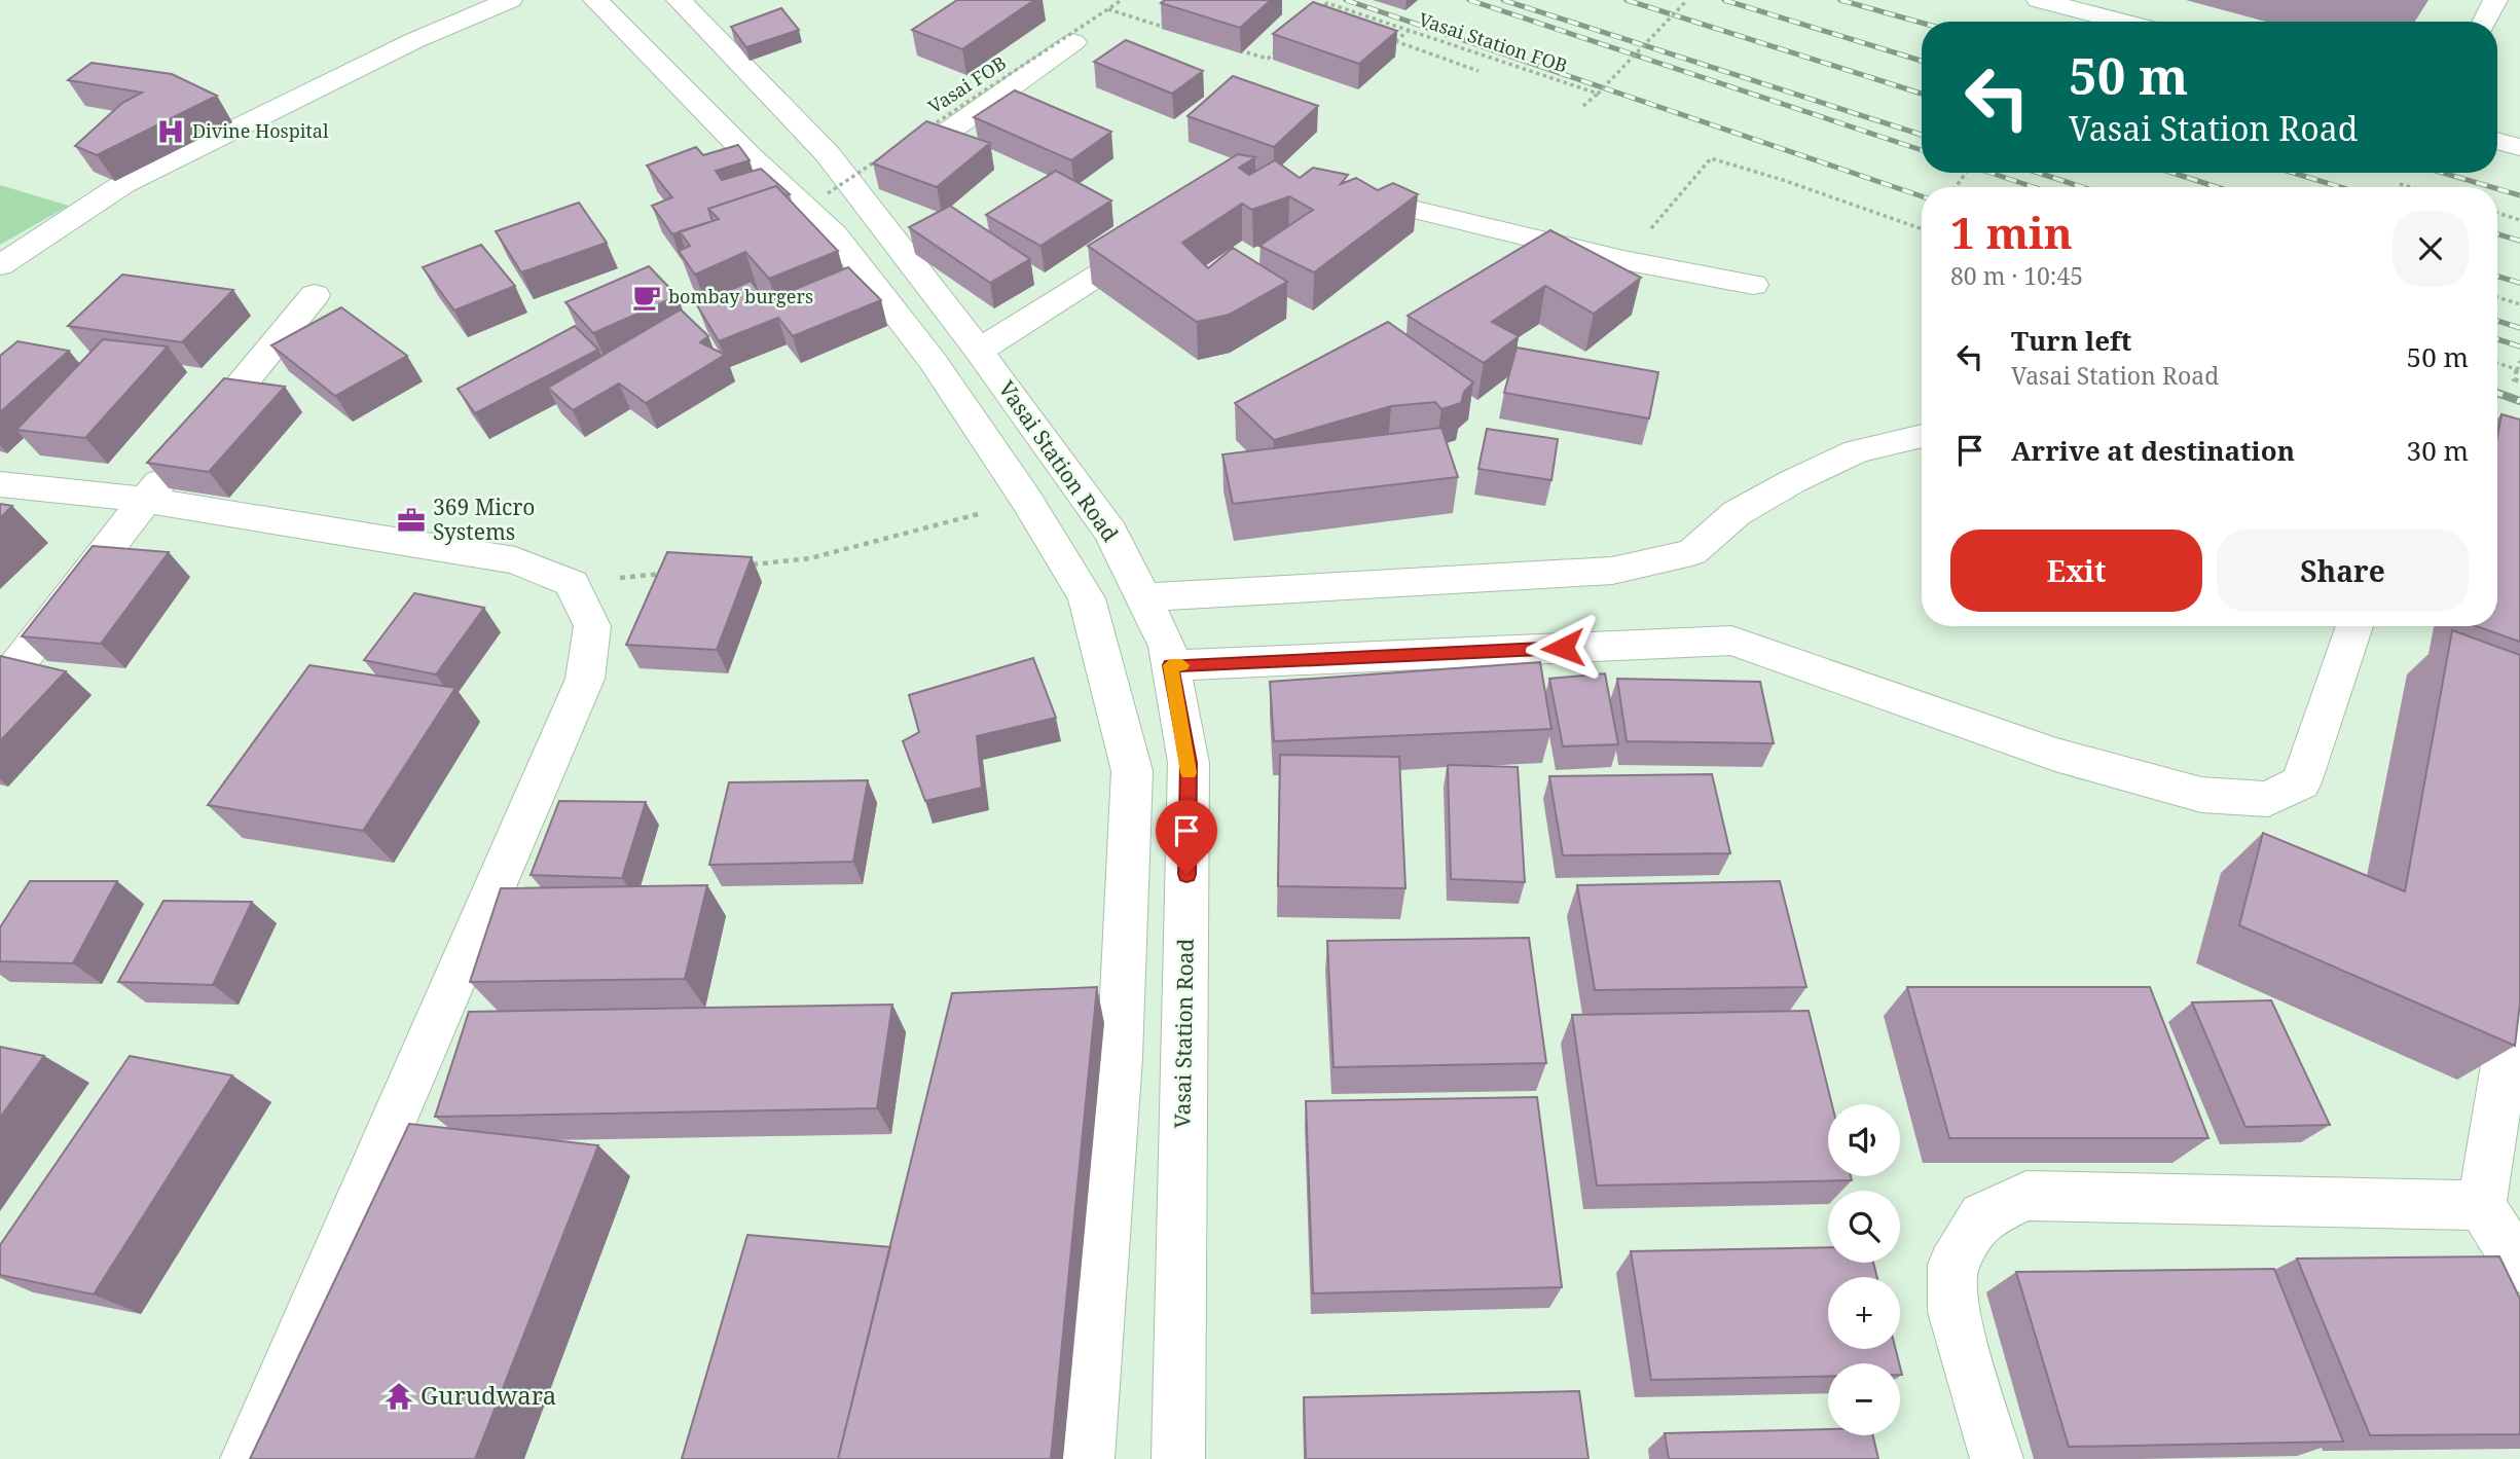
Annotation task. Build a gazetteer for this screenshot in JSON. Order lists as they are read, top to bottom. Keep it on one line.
{"streets":{"street":["Vasai Station Road"],"path":["Vasai Station FOB","Vasai FOB"]},"places":{"hospital":["Divine Hospital"],"cafe":["bombay burgers"],"office":["369 Micro Systems"],"temple":["Gurudwara"]},"page":{"turn":["50 m","Vasai Station Road"],"heading":["1 min","80 m · 10:45"],"list":[{"name":"Turn left","note":"Vasai Station Road","value":"50 m"},{"name":"Arrive at destination","value":"30 m"}],"buttons":["Exit","Share"],"map_buttons":["+","−"]}}
